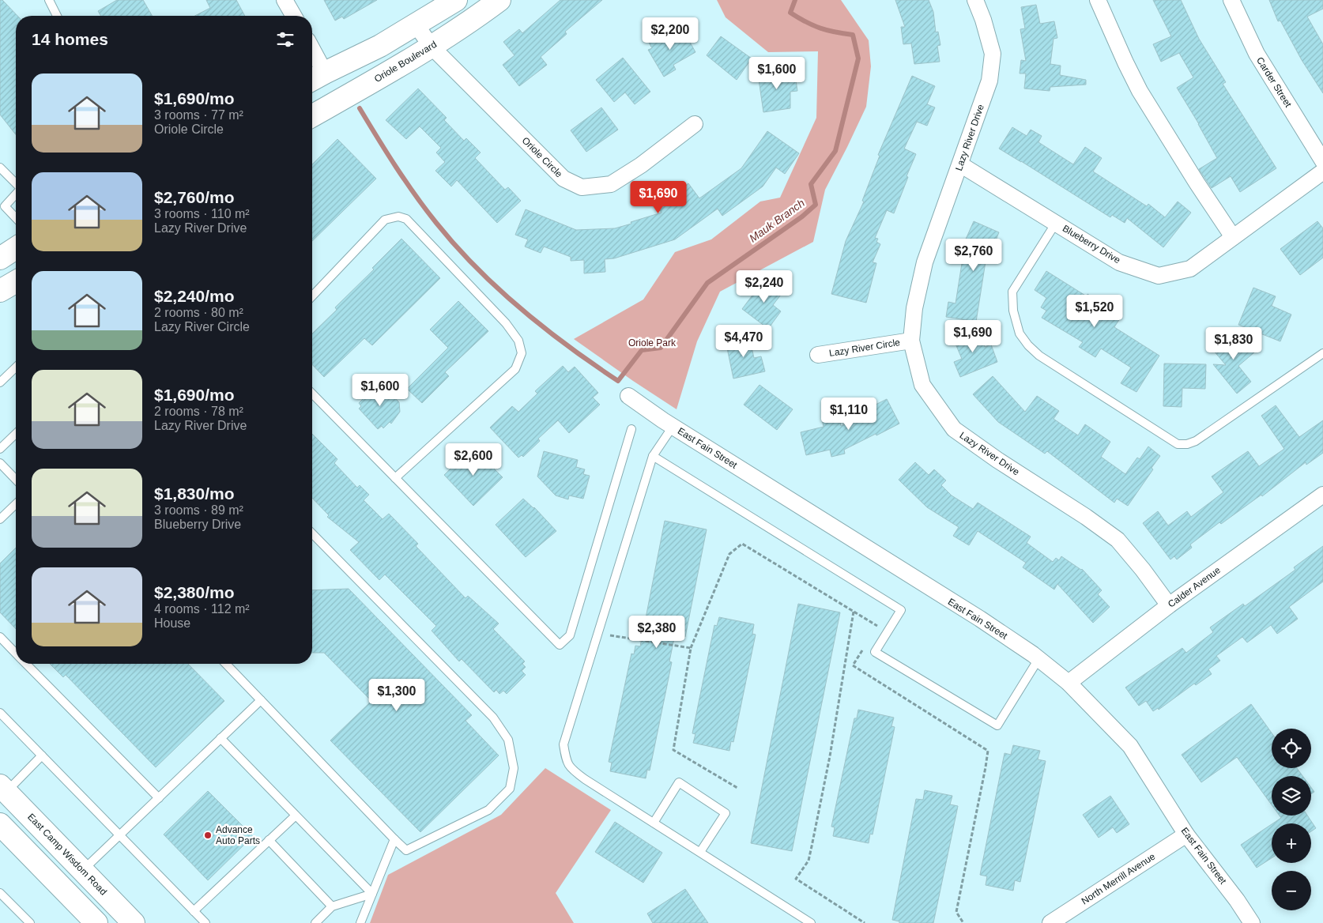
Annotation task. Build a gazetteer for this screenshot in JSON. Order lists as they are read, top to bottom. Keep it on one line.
{"streets":{"street":["Oriole Boulevard","Carder Street","Lazy River Drive","Oriole Circle","Blueberry Drive","Lazy River Circle","East Fain Street","Calder Avenue","East Camp Wisdom Road","North Merrill Avenue"]},"crossings":[["Oriole Boulevard","Oriole Circle"],["Lazy River Drive","Blueberry Drive"],["Lazy River Drive","Lazy River Circle"],["Lazy River Drive","Calder Avenue"],["East Fain Street","Calder Avenue"],["East Fain Street","North Merrill Avenue"]],"water":["Mauk Branch"],"parks":["Oriole Park"],"places":["Advance Auto Parts"],"page":{"heading":"14 homes","price":["$2,200","$1,600","$1,690","$2,760","$2,240","$1,520","$1,690","$4,470","$1,830","$1,600","$1,110","$2,600","$2,380","$1,300"],"list":[{"name":"$1,690/mo","note":"3 rooms · 77 m² · Oriole Circle"},{"name":"$2,760/mo","note":"3 rooms · 110 m² · Lazy River Drive"},{"name":"$2,240/mo","note":"2 rooms · 80 m² · Lazy River Circle"},{"name":"$1,690/mo","note":"2 rooms · 78 m² · Lazy River Drive"},{"name":"$1,830/mo","note":"3 rooms · 89 m² · Blueberry Drive"},{"name":"$2,380/mo","note":"4 rooms · 112 m² · House"}],"map_buttons":["+","−"]}}
